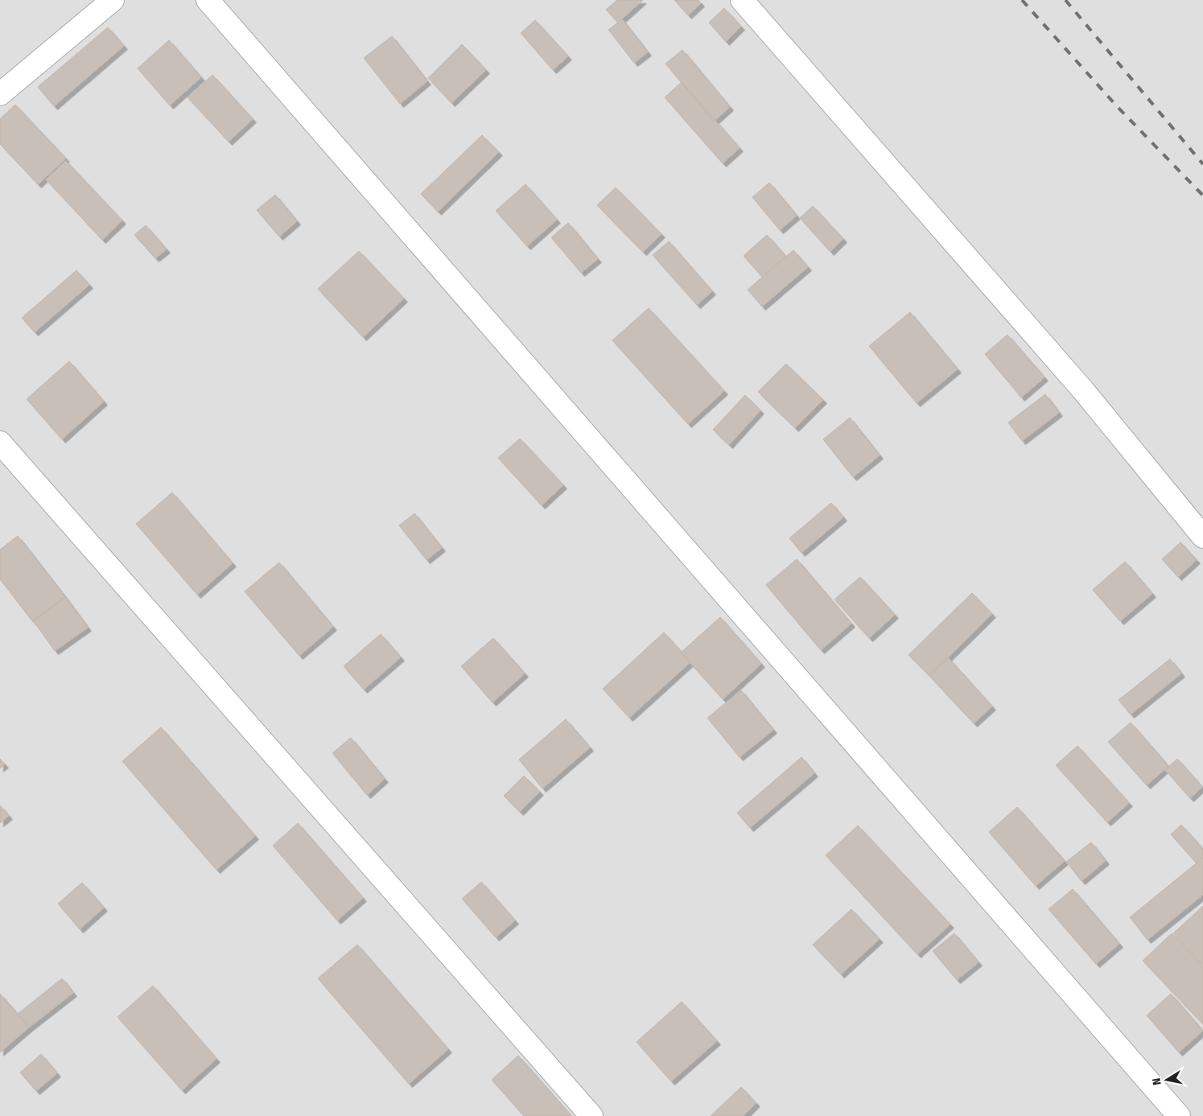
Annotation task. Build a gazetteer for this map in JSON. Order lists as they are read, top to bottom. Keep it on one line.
{"north":"left"}
